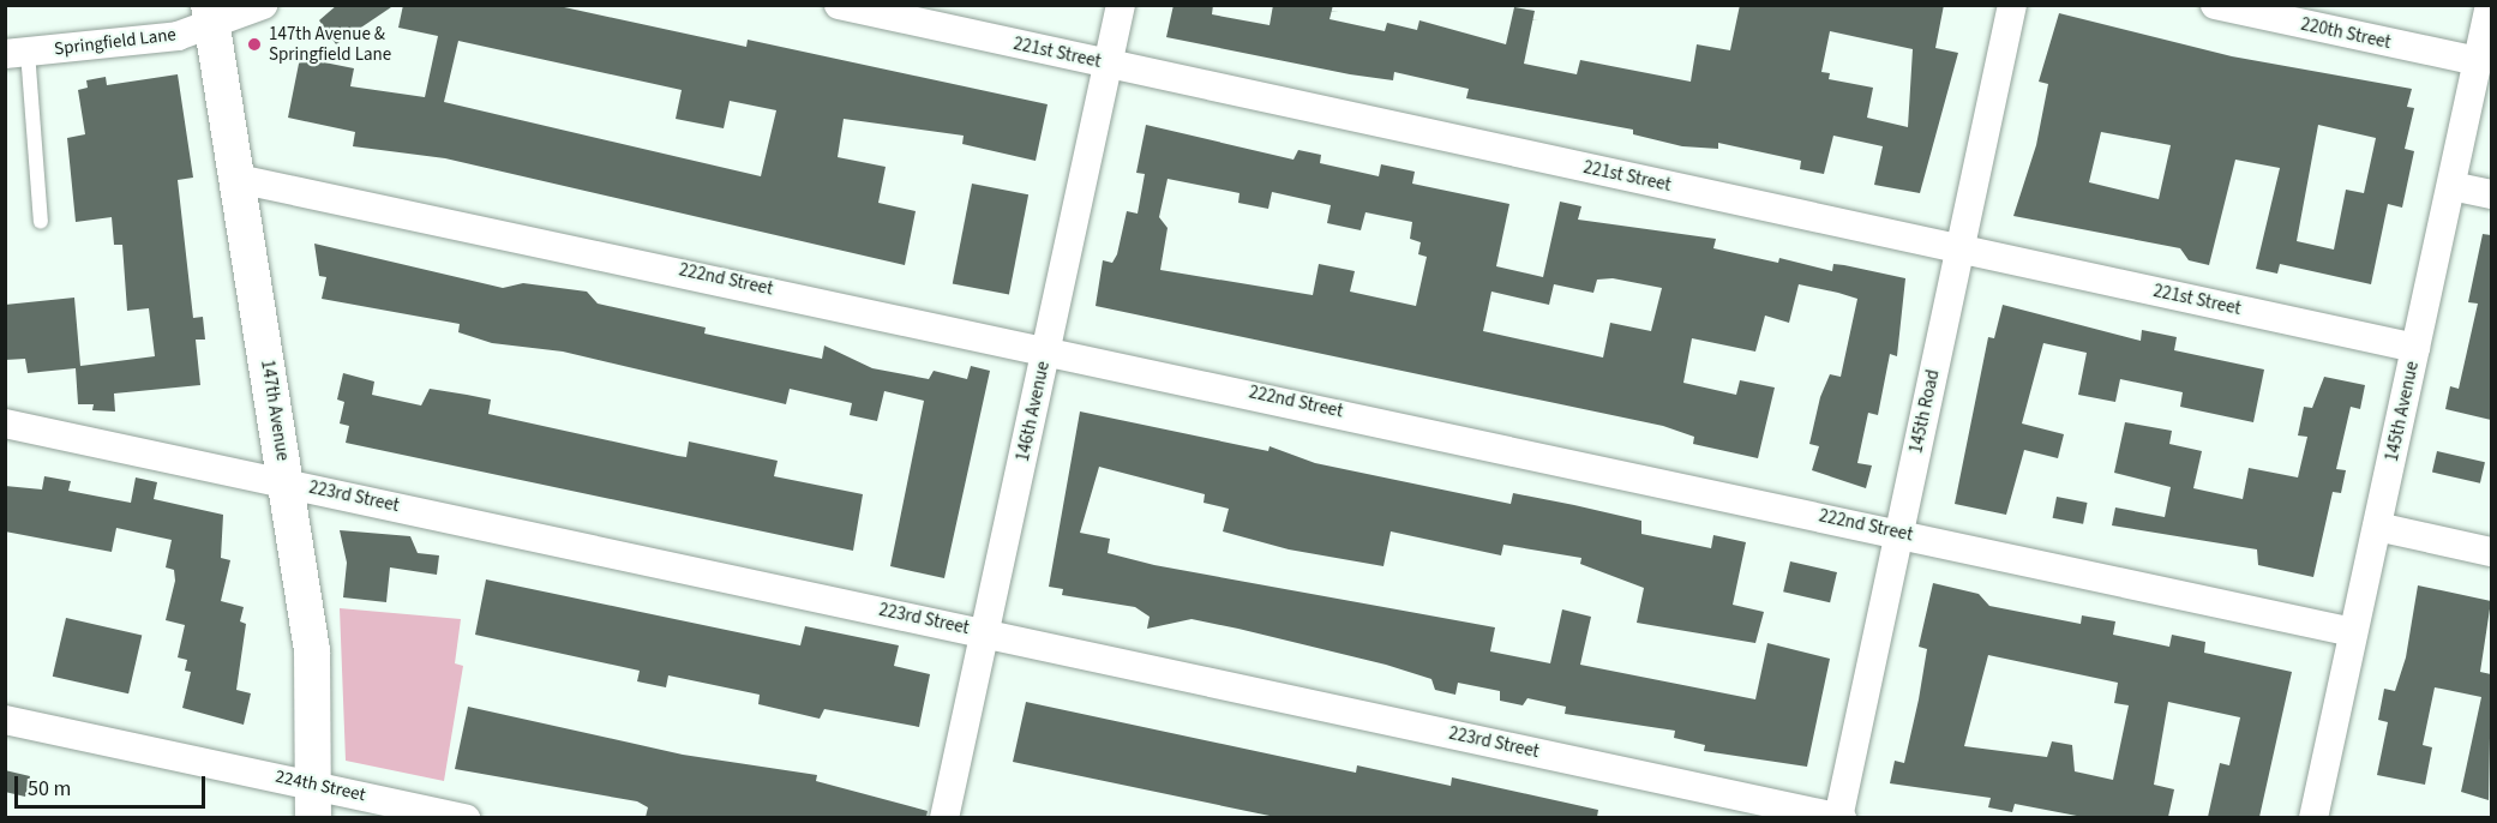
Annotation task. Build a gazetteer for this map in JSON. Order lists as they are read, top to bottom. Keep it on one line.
{"streets":{"street":["220th Street","Springfield Lane","221st Street","222nd Street","147th Avenue","146th Avenue","145th Road","145th Avenue","223rd Street","224th Street"]},"crossings":[["220th Street","145th Avenue"],["Springfield Lane","147th Avenue"],["221st Street","146th Avenue"],["221st Street","145th Road"],["221st Street","145th Avenue"],["222nd Street","147th Avenue"],["222nd Street","146th Avenue"],["222nd Street","145th Road"],["222nd Street","145th Avenue"],["147th Avenue","223rd Street"],["147th Avenue","224th Street"],["146th Avenue","223rd Street"],["145th Road","223rd Street"]],"places":["147th Avenue & Springfield Lane"],"scale_bar":"50 m"}
